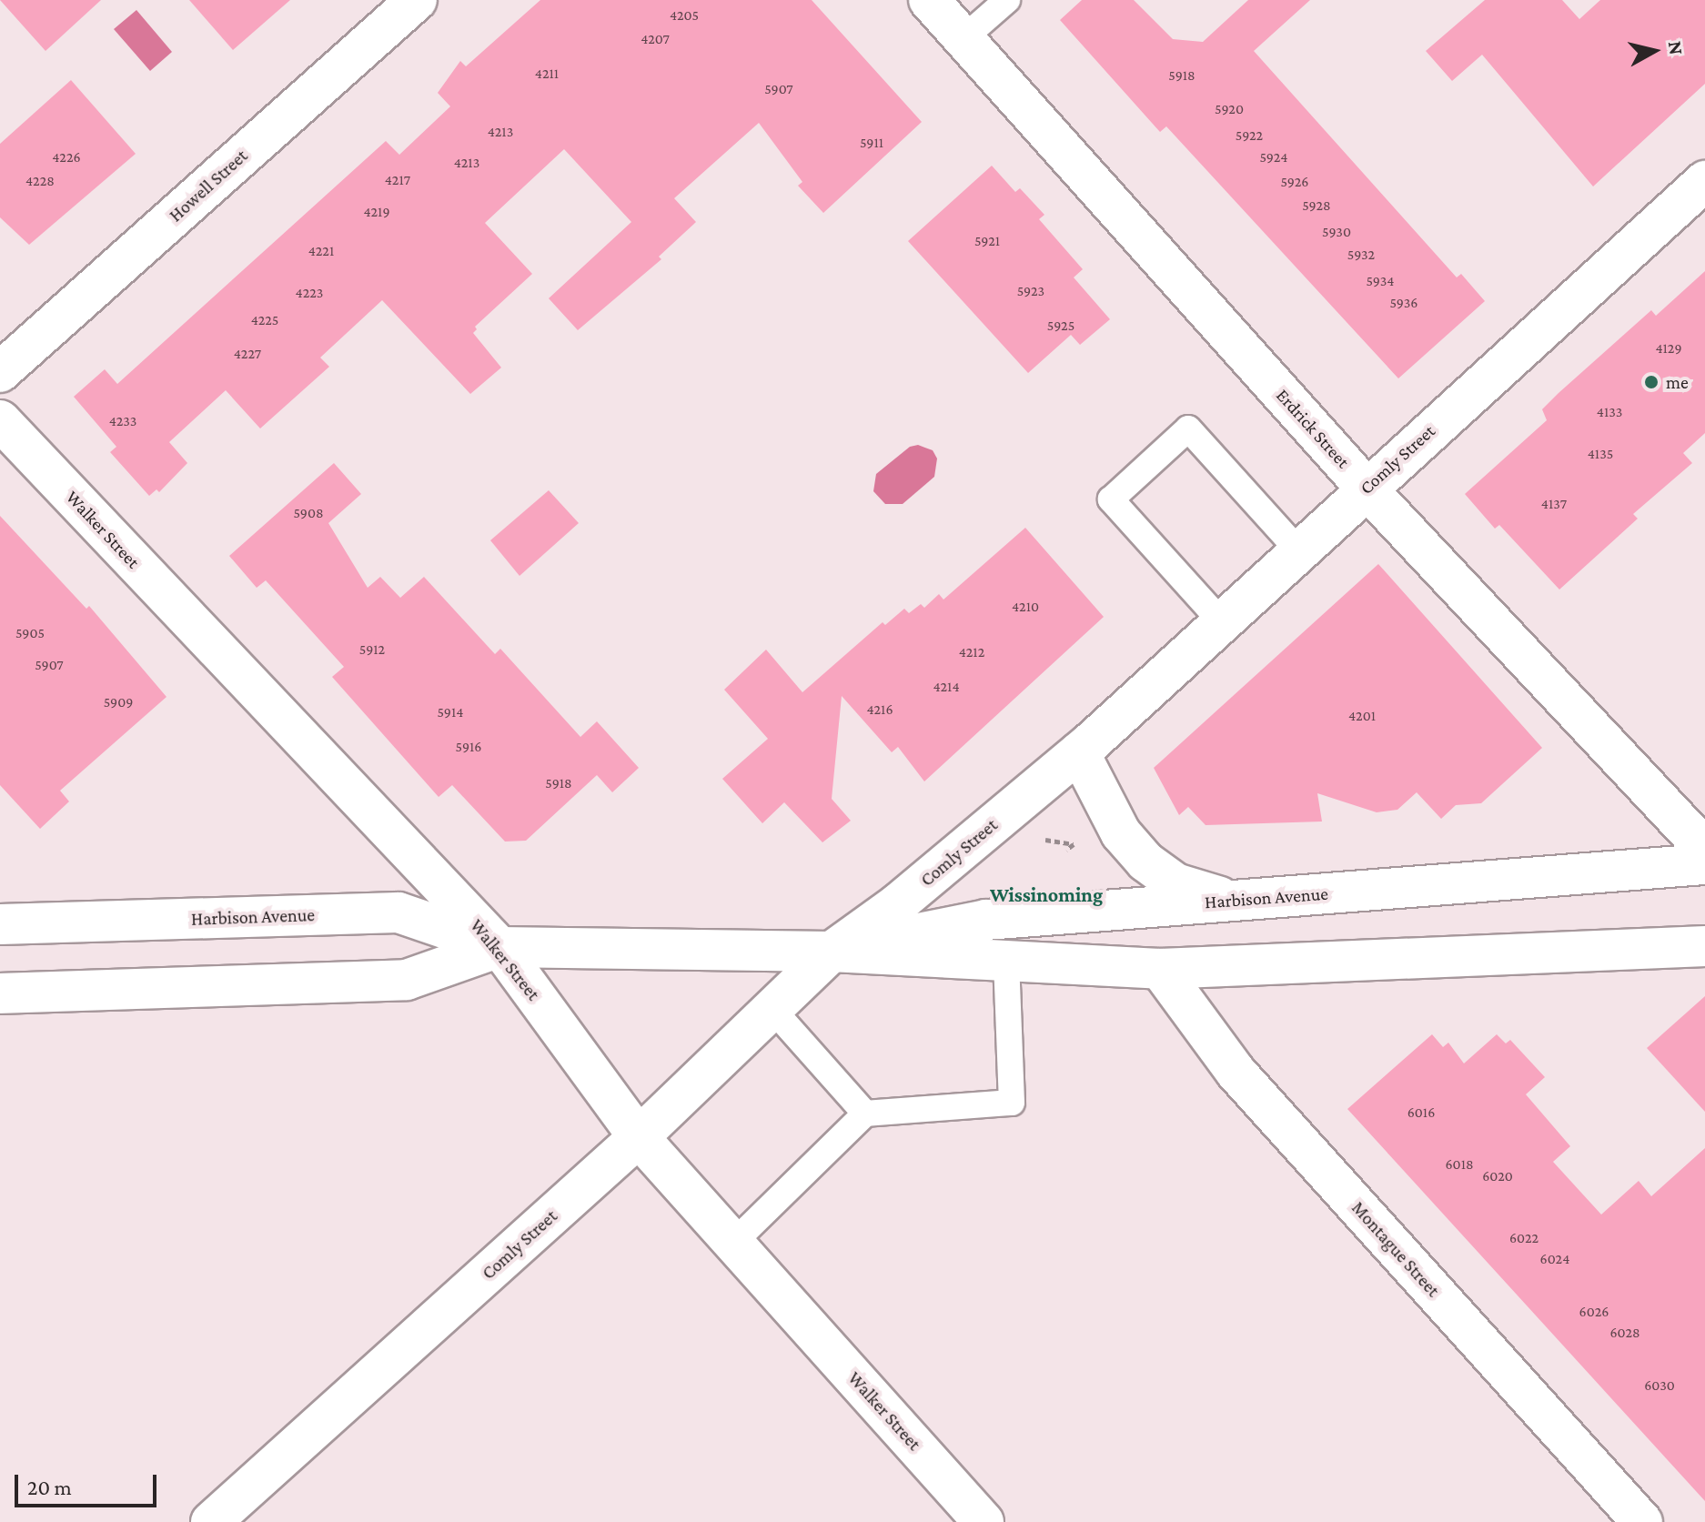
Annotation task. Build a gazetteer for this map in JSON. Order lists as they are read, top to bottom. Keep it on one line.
{"streets":{"street":["Howell Street","Erdrick Street","Comly Street","Walker Street","Harbison Avenue","Montague Street"]},"crossings":[["Erdrick Street","Comly Street"],["Comly Street","Walker Street"],["Comly Street","Harbison Avenue"],["Walker Street","Harbison Avenue"],["Harbison Avenue","Montague Street"]],"districts":["Wissinoming"],"places":["me"],"house_numbers":["4205","4207","4211","5918","5907","5920","4213","5922","5911","4226","5924","4213","4217","4228","5926","5928","4219","5930","5921","4221","5932","5934","5923","4223","5936","4225","5925","4129","4227","4133","4233","4135","4137","5908","4210","5905","5912","4212","5907","4214","5909","4216","5914","4201","5916","5918","6016","6018","6020","6022","6024","6026","6028","6030"],"scale_bar":"20 m","north":"right"}
